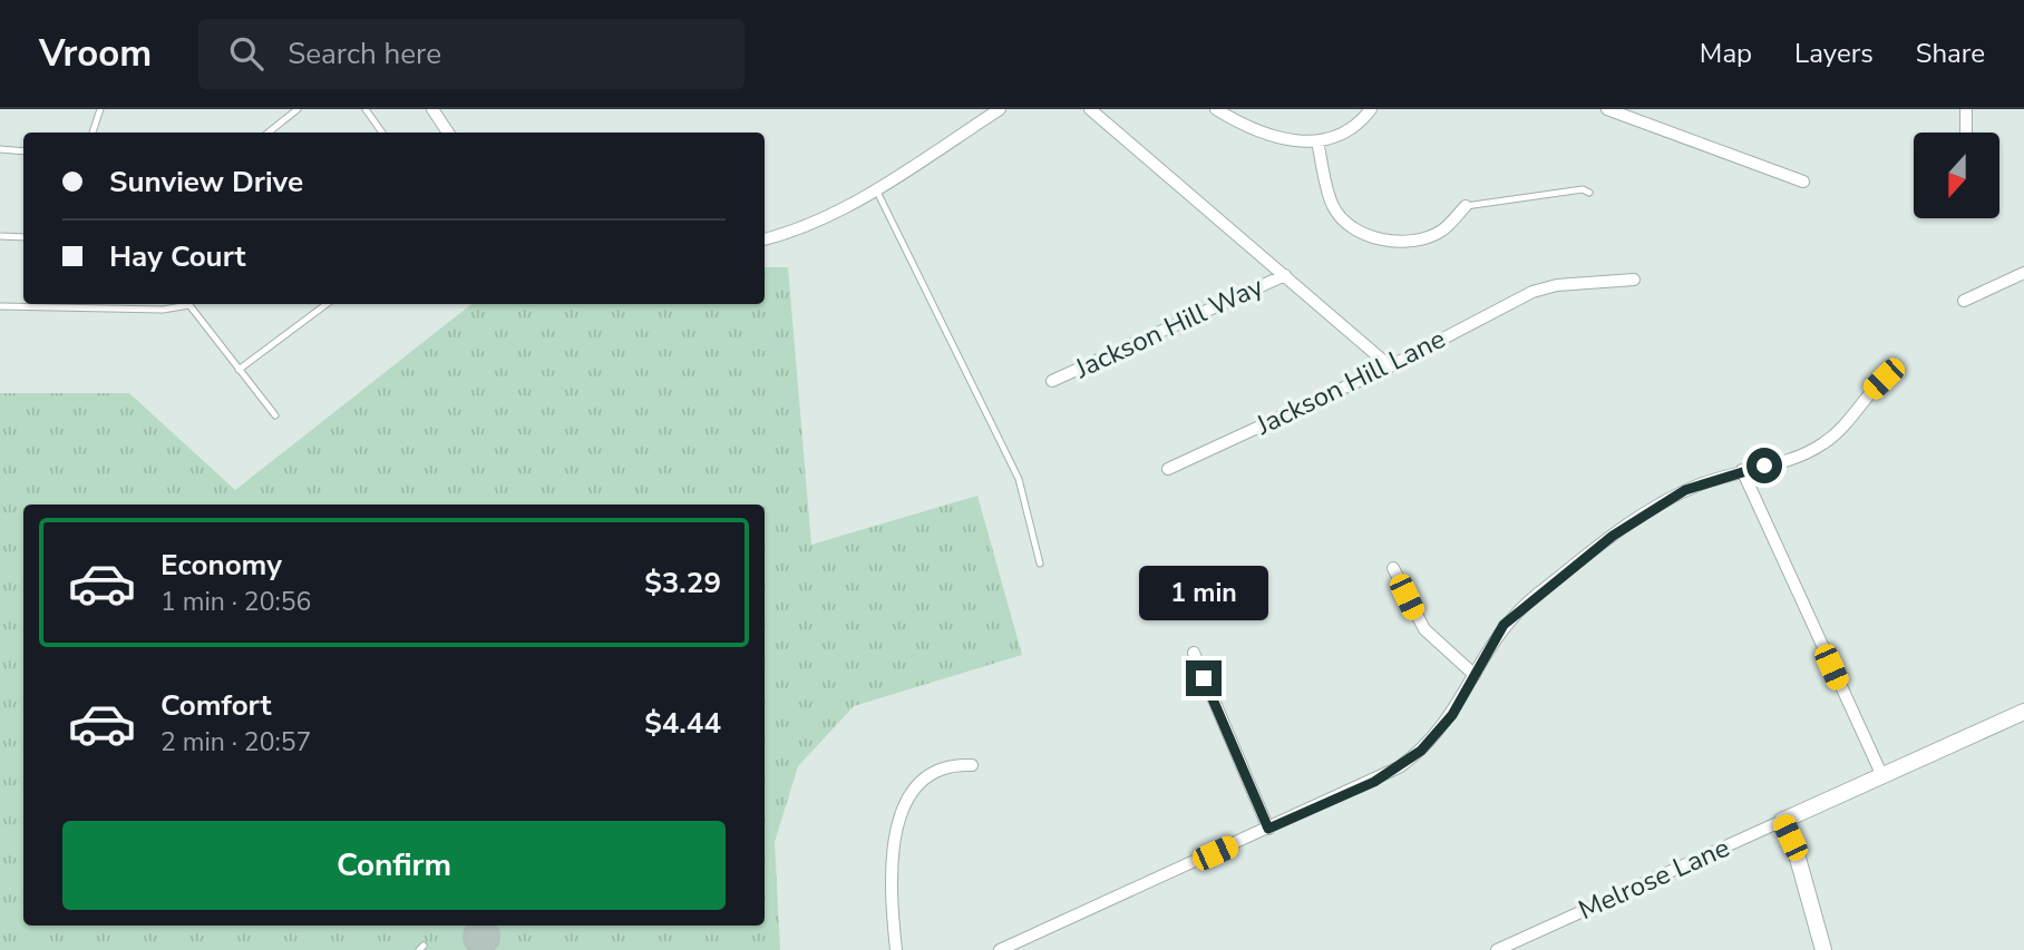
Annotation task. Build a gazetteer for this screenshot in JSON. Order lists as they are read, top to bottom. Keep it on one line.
{"streets":{"street":["Jackson Hill Way","Jackson Hill Lane","Melrose Lane"]},"north":"bottom","page":{"header":"Vroom","search":"Search here","nav":["Map","Layers","Share"],"banner":["Sunview Drive","Hay Court"],"list":[{"name":"Economy","note":"1 min · 20:56","value":"$3.29"},{"name":"Comfort","note":"2 min · 20:57","value":"$4.44"}],"bubble":"1 min","buttons":"Confirm"}}
